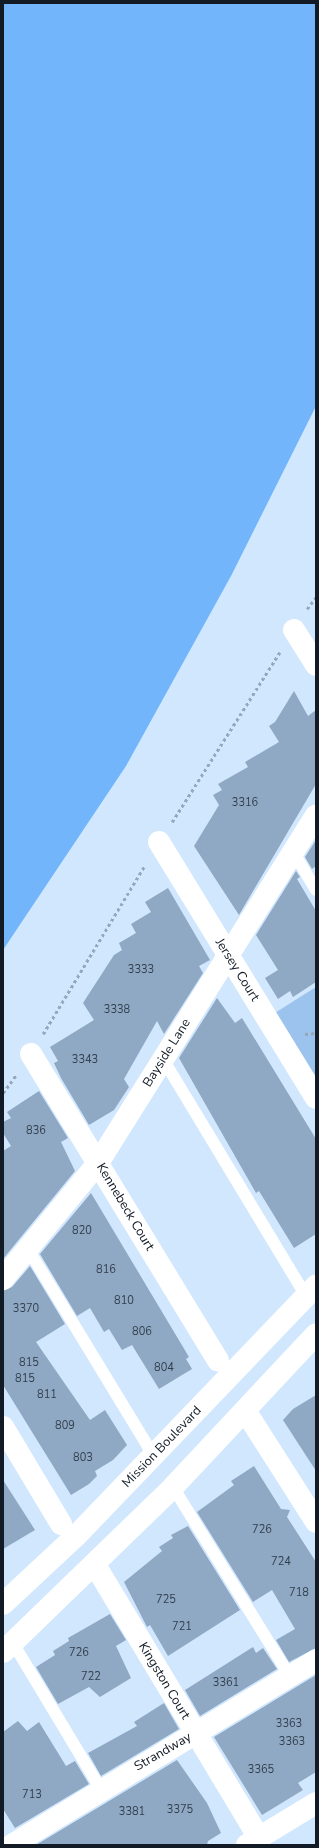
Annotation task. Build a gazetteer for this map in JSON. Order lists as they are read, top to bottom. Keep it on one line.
{"streets":{"street":["Jersey Court","Bayside Lane","Kennebeck Court","Mission Boulevard","Kingston Court","Strandway"]},"crossings":[["Jersey Court","Bayside Lane"],["Bayside Lane","Kennebeck Court"],["Kingston Court","Strandway"]],"house_numbers":["3316","3333","3338","3343","836","820","816","810","3370","806","815","804","815","811","809","803","726","724","718","725","721","726","722","3361","3363","3363","3365","713","3375","3381"]}
